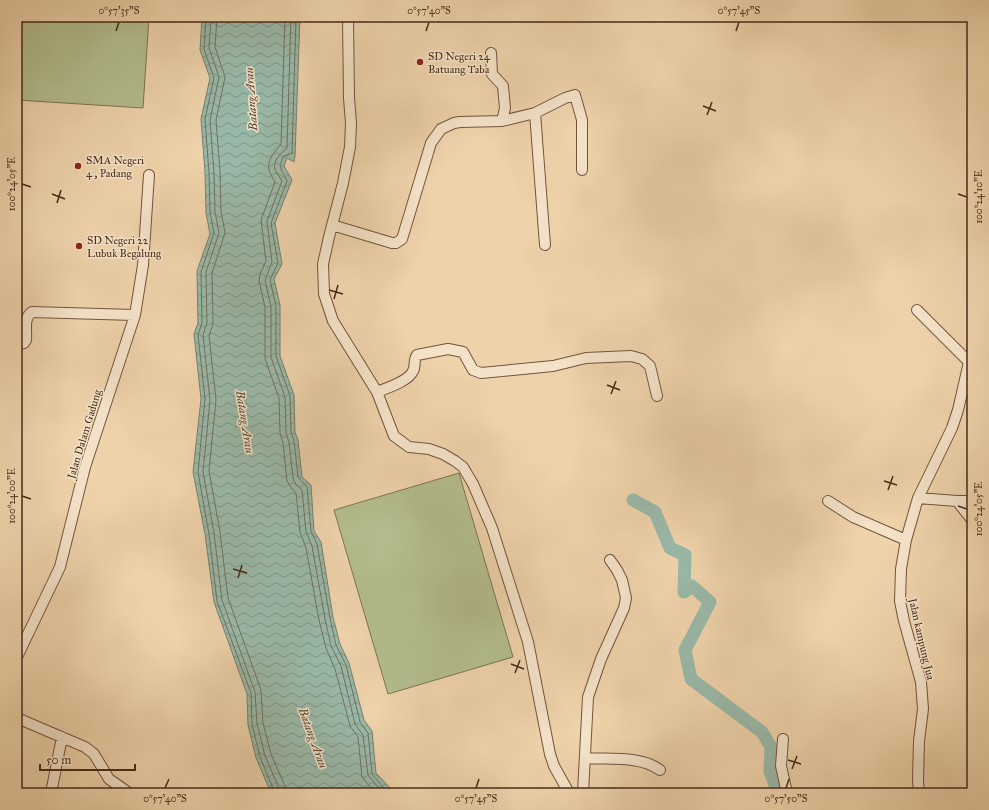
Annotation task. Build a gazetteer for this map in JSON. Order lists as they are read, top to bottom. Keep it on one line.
{"streets":{"street":["Jalan Dalam Gadung","Jalan kampung Jua"]},"water":["Batang Arau"],"places":["SD Negeri 24 Batuang Taba","SMA Negeri 4 , Padang","SD Negeri 22 Lubuk Begalung"],"scale_bar":"50 m","coordinates":["0°57'35\"S","0°57'40\"S","0°57'45\"S","100°24'05\"E","100°24'10\"E","100°24'00\"E","0°57'50\"S"]}
